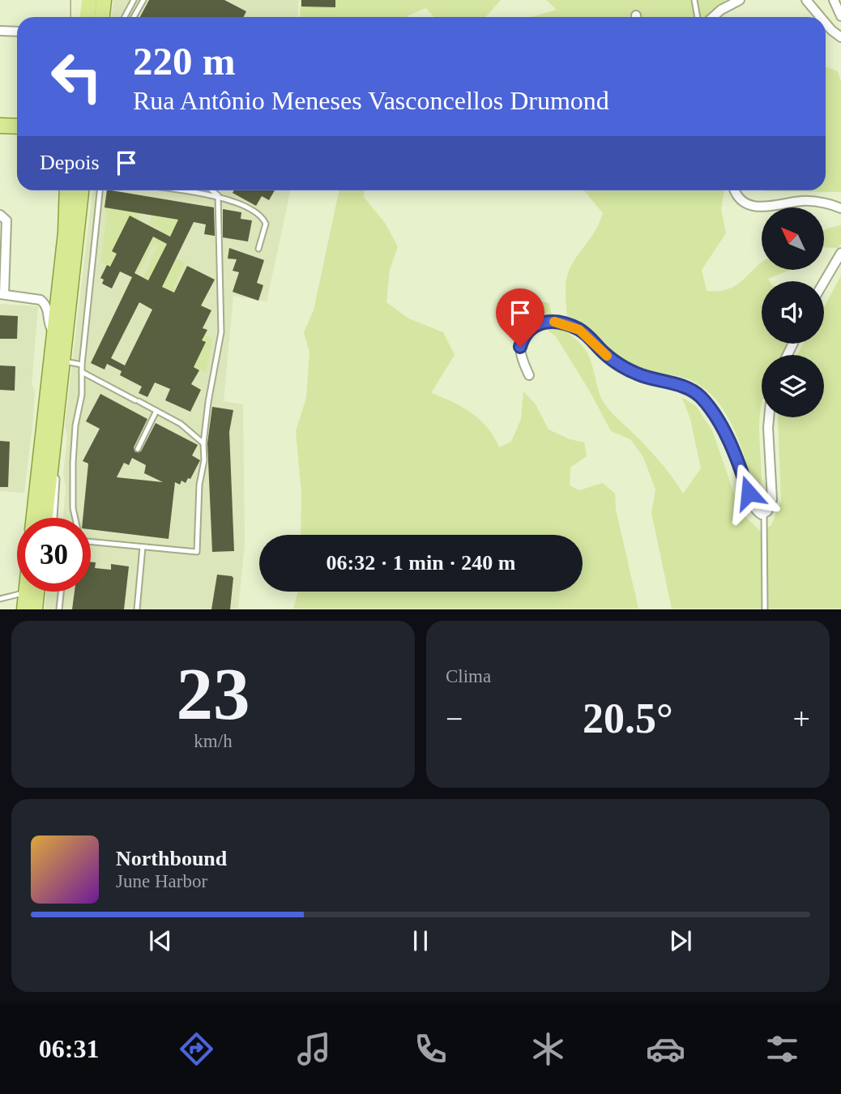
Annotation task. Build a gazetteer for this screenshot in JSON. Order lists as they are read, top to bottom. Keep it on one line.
{"north":"top left","page":{"turn":["220 m","Rua Antônio Meneses Vasconcellos Drumond"],"then":"Depois","limit":"30","trip":"06:32 · 1 min · 240 m","tile":[["23","km/h"],"Clima"],"heat":["−","20.5°","+"],"song":["Northbound","June Harbor"],"tabs":"06:31"}}
